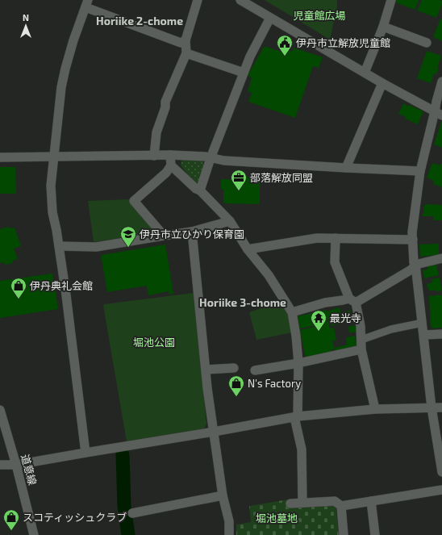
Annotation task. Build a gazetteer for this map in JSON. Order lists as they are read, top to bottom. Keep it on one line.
{"streets":{"street":["道意線"]},"districts":["Horiike 2-chome","Horiike 3-chome"],"parks":["児童館広場","堀池公園","堀池墓地"],"places":{"public building":["伊丹市立解放児童館"],"office":["部落解放同盟"],"school or university":["伊丹市立ひかり保育園"],"shop":["伊丹典礼会館","N's Factory","スコティッシュクラブ"],"temple":["最光寺"]},"north":"top"}
